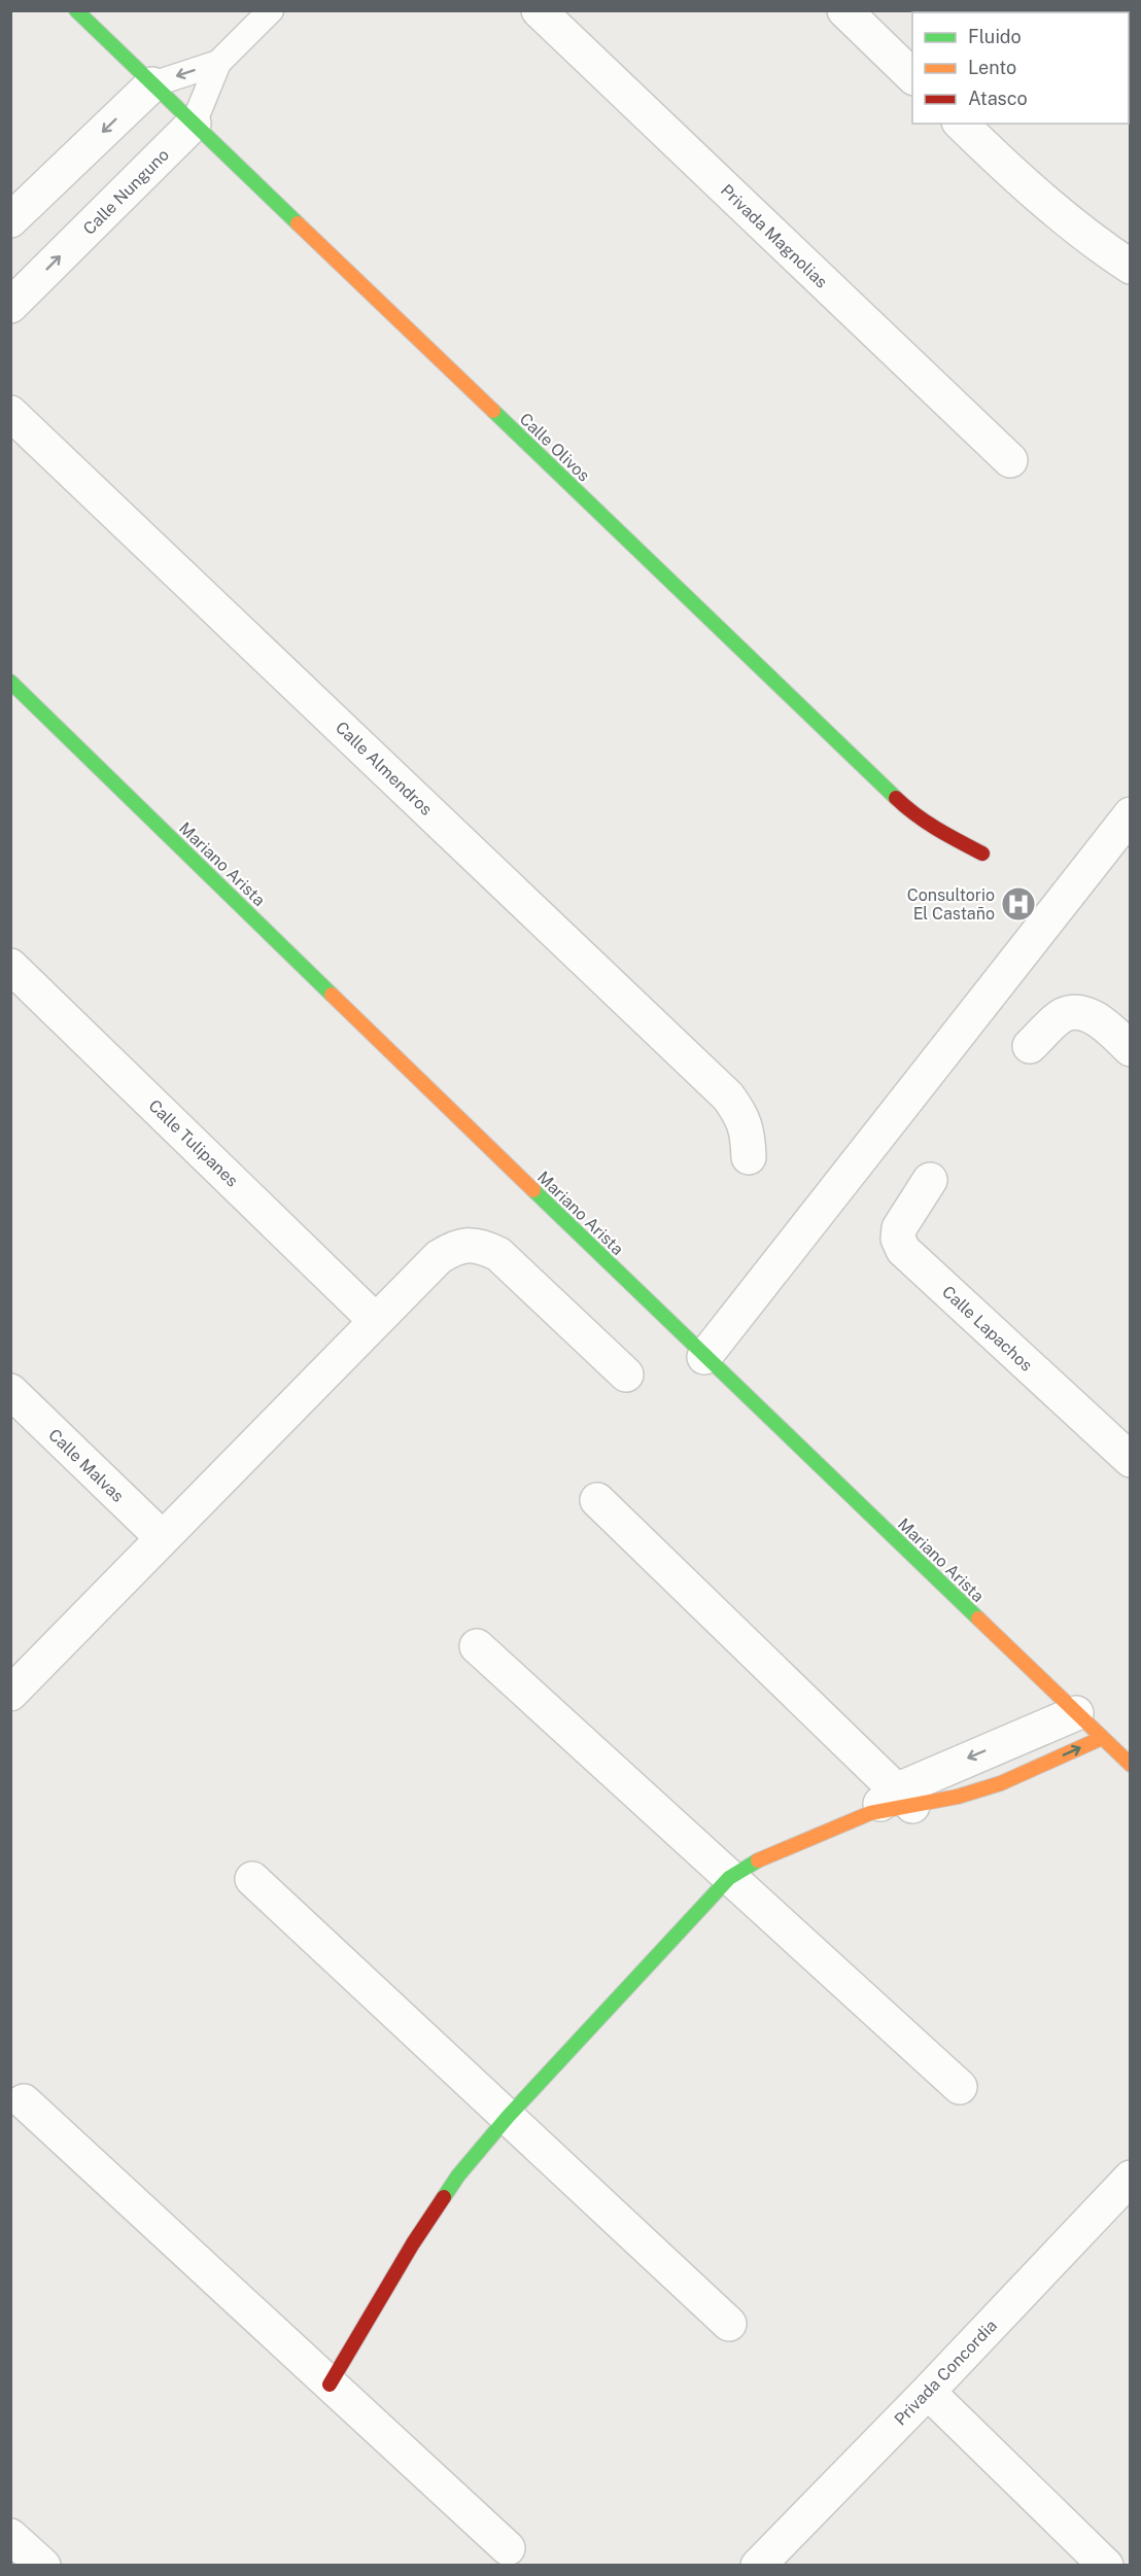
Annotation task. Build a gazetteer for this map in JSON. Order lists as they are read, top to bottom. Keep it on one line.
{"streets":{"street":["Calle Nunguno","Privada Magnolias","Calle Olivos","Calle Almendros","Mariano Arista","Calle Tulipanes","Calle Lapachos","Calle Malvas","Privada Concordia"]},"crossings":[["Calle Nunguno","Calle Olivos"]],"places":{"hospital":["Consultorio El Castaño"]},"legend":["Fluido","Lento","Atasco"]}
